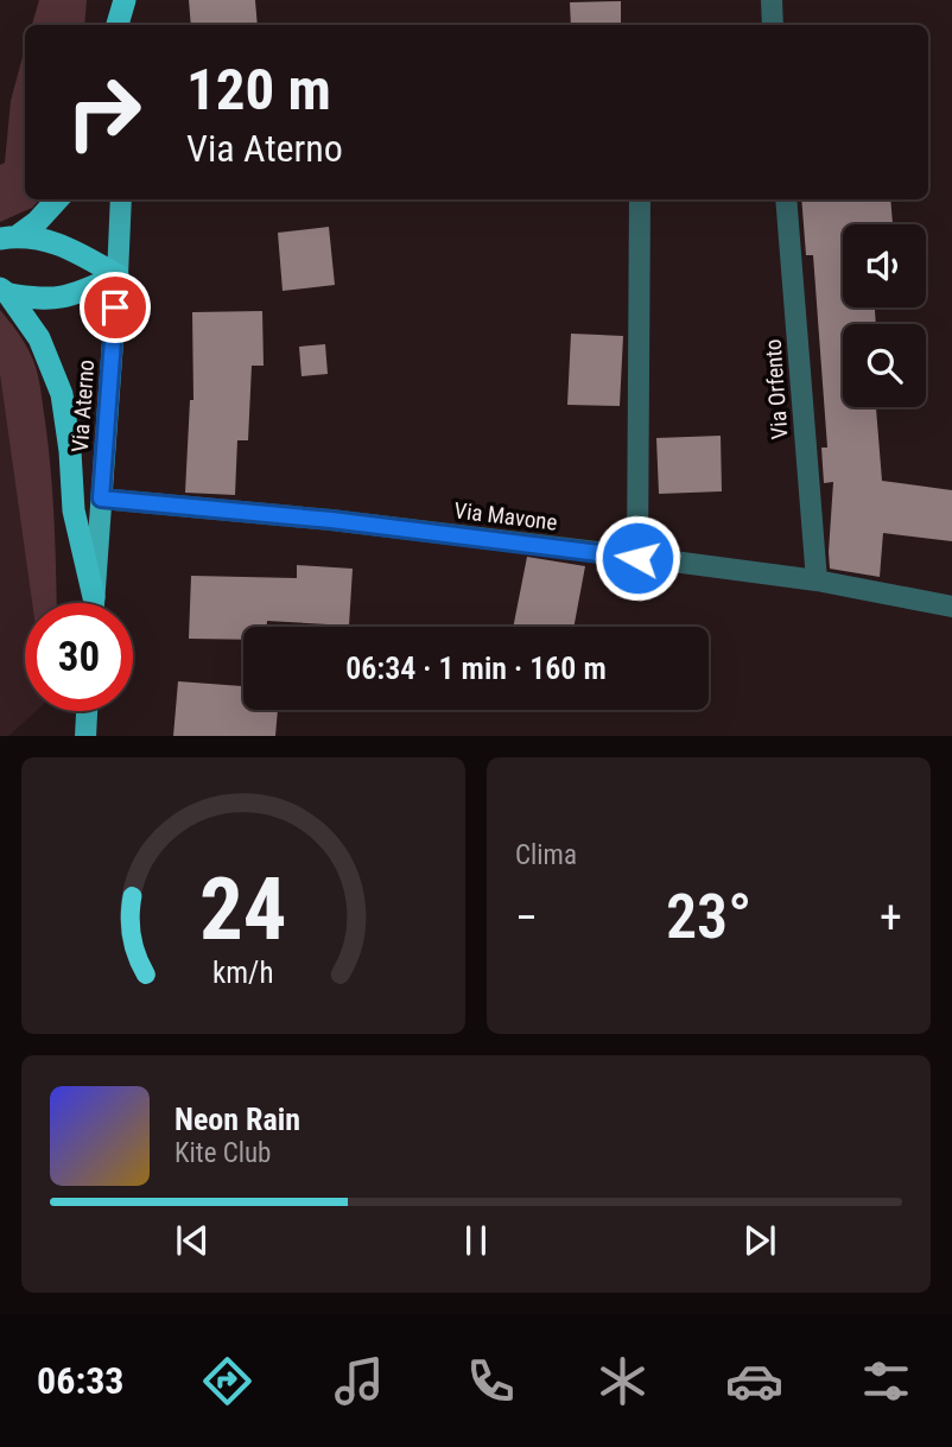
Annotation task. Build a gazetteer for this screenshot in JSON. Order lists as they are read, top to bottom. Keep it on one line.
{"streets":{"main road":["Via Aterno"],"street":["Via Orfento","Via Mavone"]},"crossings":[["Via Orfento","Via Mavone"],["Via Aterno","Via Mavone"]],"page":{"turn":["120 m","Via Aterno"],"limit":"30","trip":"06:34 · 1 min · 160 m","tile":"Clima","heat":["−","23°","+"],"song":["Neon Rain","Kite Club"],"tabs":"06:33","gauge":["24","km/h"]}}
